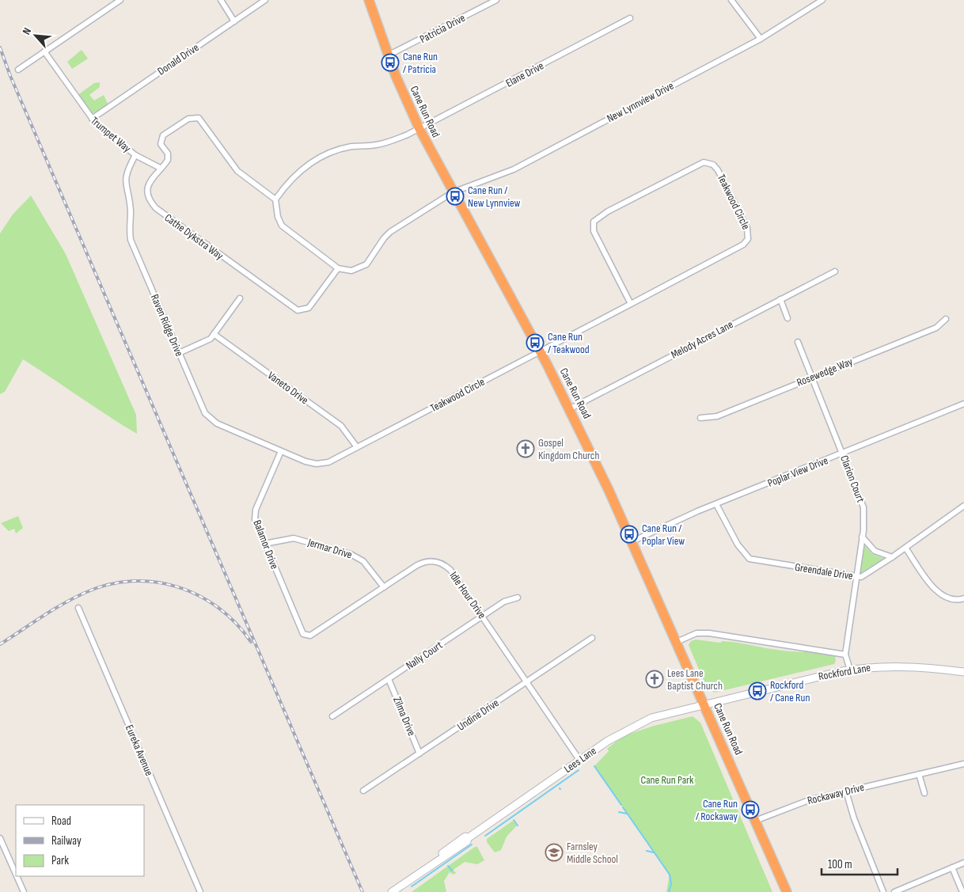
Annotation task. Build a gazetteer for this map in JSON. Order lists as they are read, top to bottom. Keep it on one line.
{"streets":{"highway":["Cane Run Road"],"street":["Patricia Drive","Donald Drive","Elane Drive","New Lynnview Drive","Trumpet Way","Teakwood Circle","Cathe Dykstra Way","Raven Ridge Drive","Melody Acres Lane","Rosewedge Way","Vaneto Drive","Poplar View Drive","Clarion Court","Balamor Drive","Jermar Drive","Greendale Drive","Idle Hour Drive","Nally Court","Rockford Lane","Undine Drive","Zilma Drive","Eureka Avenue","Lees Lane","Rockaway Drive"]},"crossings":[["Patricia Drive","Cane Run Road"],["Donald Drive","Trumpet Way"],["Elane Drive","Cane Run Road"],["New Lynnview Drive","Cane Run Road"],["New Lynnview Drive","Cathe Dykstra Way"],["Cane Run Road","Teakwood Circle"],["Cane Run Road","Melody Acres Lane"],["Cane Run Road","Poplar View Drive"],["Cane Run Road","Rockford Lane"],["Cane Run Road","Lees Lane"],["Cane Run Road","Rockaway Drive"],["Trumpet Way","Cathe Dykstra Way"],["Trumpet Way","Raven Ridge Drive"],["Teakwood Circle","Raven Ridge Drive"],["Teakwood Circle","Vaneto Drive"],["Teakwood Circle","Balamor Drive"],["Raven Ridge Drive","Balamor Drive"],["Rosewedge Way","Clarion Court"],["Poplar View Drive","Clarion Court"],["Poplar View Drive","Greendale Drive"],["Clarion Court","Greendale Drive"],["Clarion Court","Rockford Lane"],["Balamor Drive","Jermar Drive"],["Balamor Drive","Idle Hour Drive"],["Jermar Drive","Idle Hour Drive"],["Idle Hour Drive","Nally Court"],["Idle Hour Drive","Undine Drive"],["Idle Hour Drive","Lees Lane"],["Nally Court","Zilma Drive"],["Rockford Lane","Lees Lane"],["Undine Drive","Zilma Drive"]],"parks":["Cane Run Park"],"places":{"bus stop":["Cane Run / Patricia","Cane Run / New Lynnview","Cane Run / Teakwood","Cane Run / Poplar View","Rockford / Cane Run","Cane Run / Rockaway"],"church":["Gospel Kingdom Church","Lees Lane Baptist Church"],"school or university":["Farnsley Middle School"]},"legend":["Road","Railway","Park"],"scale_bar":"100 m","north":"top left"}
